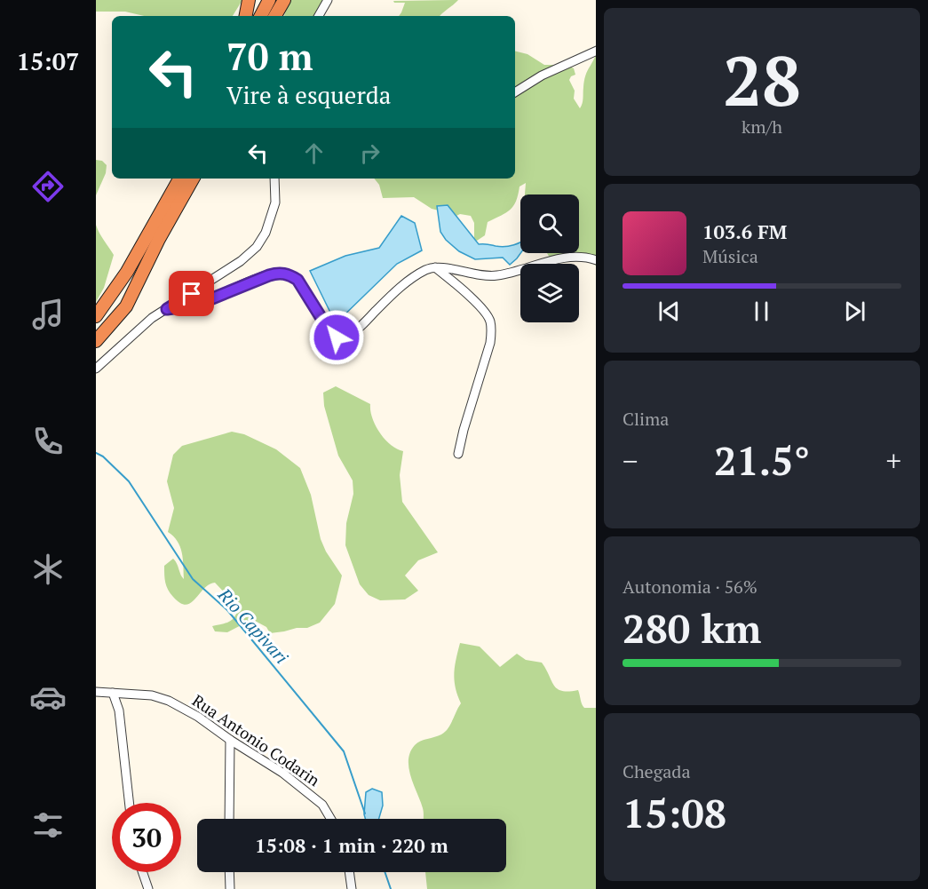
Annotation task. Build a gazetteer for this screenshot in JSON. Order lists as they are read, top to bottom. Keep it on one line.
{"streets":{"street":["Rua Antonio Codarin"]},"water":["Rio Capivari"],"page":{"tabs":"15:07","tile":[["28","km/h"],"Clima",["Autonomia · 56%","280 km"],["Chegada","15:08"]],"turn":["70 m","Vire à esquerda"],"song":["103.6 FM","Música"],"heat":["−","21.5°","+"],"limit":"30","trip":"15:08 · 1 min · 220 m"}}
